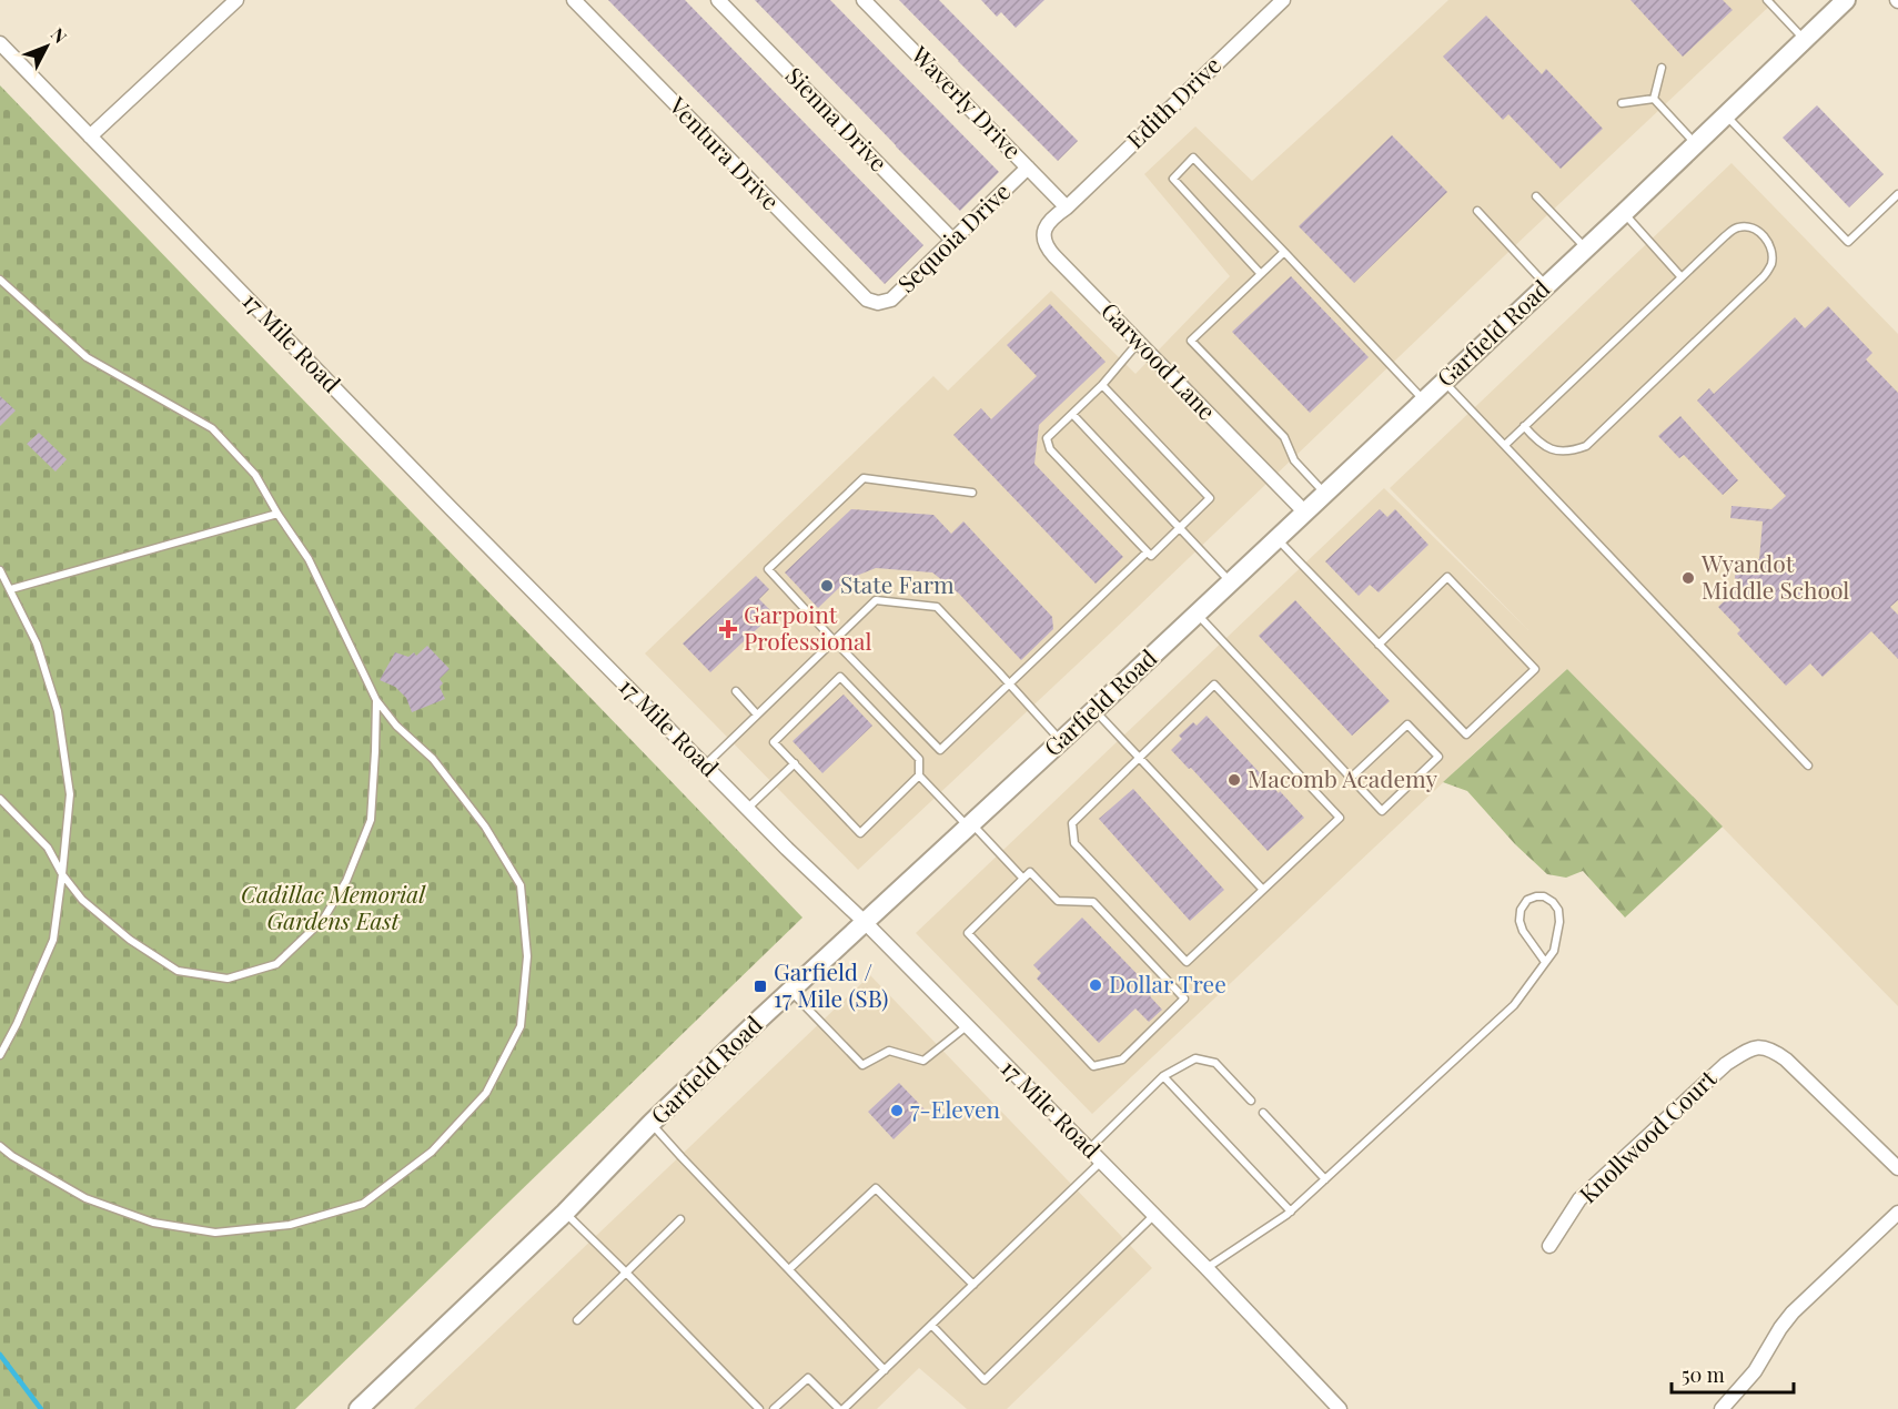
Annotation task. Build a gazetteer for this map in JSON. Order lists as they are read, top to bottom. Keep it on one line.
{"streets":{"main road":["Garfield Road"],"street":["Waverly Drive","Edith Drive","Sienna Drive","Ventura Drive","Sequoia Drive","17 Mile Road","Garwood Lane","Knollwood Court"]},"crossings":[["Waverly Drive","Edith Drive"],["Waverly Drive","Sequoia Drive"],["Waverly Drive","Garwood Lane"],["Edith Drive","Garwood Lane"],["Sienna Drive","Sequoia Drive"],["Ventura Drive","Sequoia Drive"],["Garfield Road","17 Mile Road"],["Garfield Road","Garwood Lane"]],"parks":["Cadillac Memorial Gardens East"],"places":{"other":["Wyandot Middle School","State Farm","Macomb Academy","Dollar Tree","7-Eleven"],"health":["Garpoint Professional"],"transit":["Garfield / 17 Mile (SB)"]},"scale_bar":"50 m","north":"top right"}
